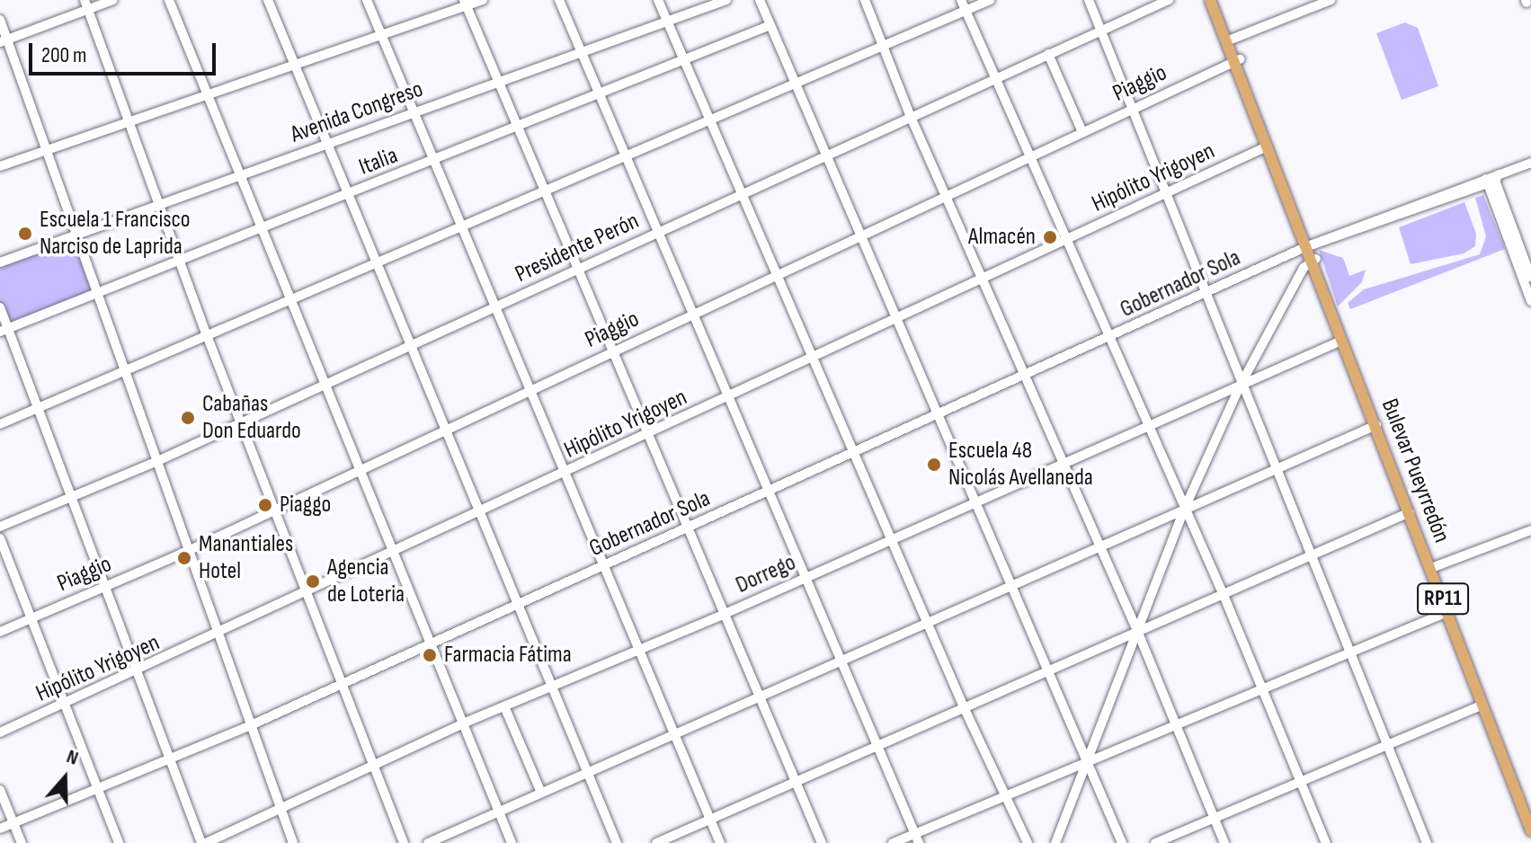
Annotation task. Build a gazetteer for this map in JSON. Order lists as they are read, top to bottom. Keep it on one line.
{"streets":{"main road":["Bulevar Pueyrredón","RP11"],"street":["Piaggio","Avenida Congreso","Italia","Hipólito Yrigoyen","Presidente Perón","Gobernador Sola","Dorrego"]},"crossings":[["Piaggio","Bulevar Pueyrredón"],["Hipólito Yrigoyen","Bulevar Pueyrredón"],["Gobernador Sola","Bulevar Pueyrredón"],["Bulevar Pueyrredón","Dorrego"]],"places":["Escuela 1 Francisco Narciso de Laprida","Almacén","Cabañas Don Eduardo","Escuela 48 Nicolás Avellaneda","Piaggo","Manantiales Hotel","Agencia de Loteria","Farmacia Fátima"],"scale_bar":"200 m","north":"top"}
